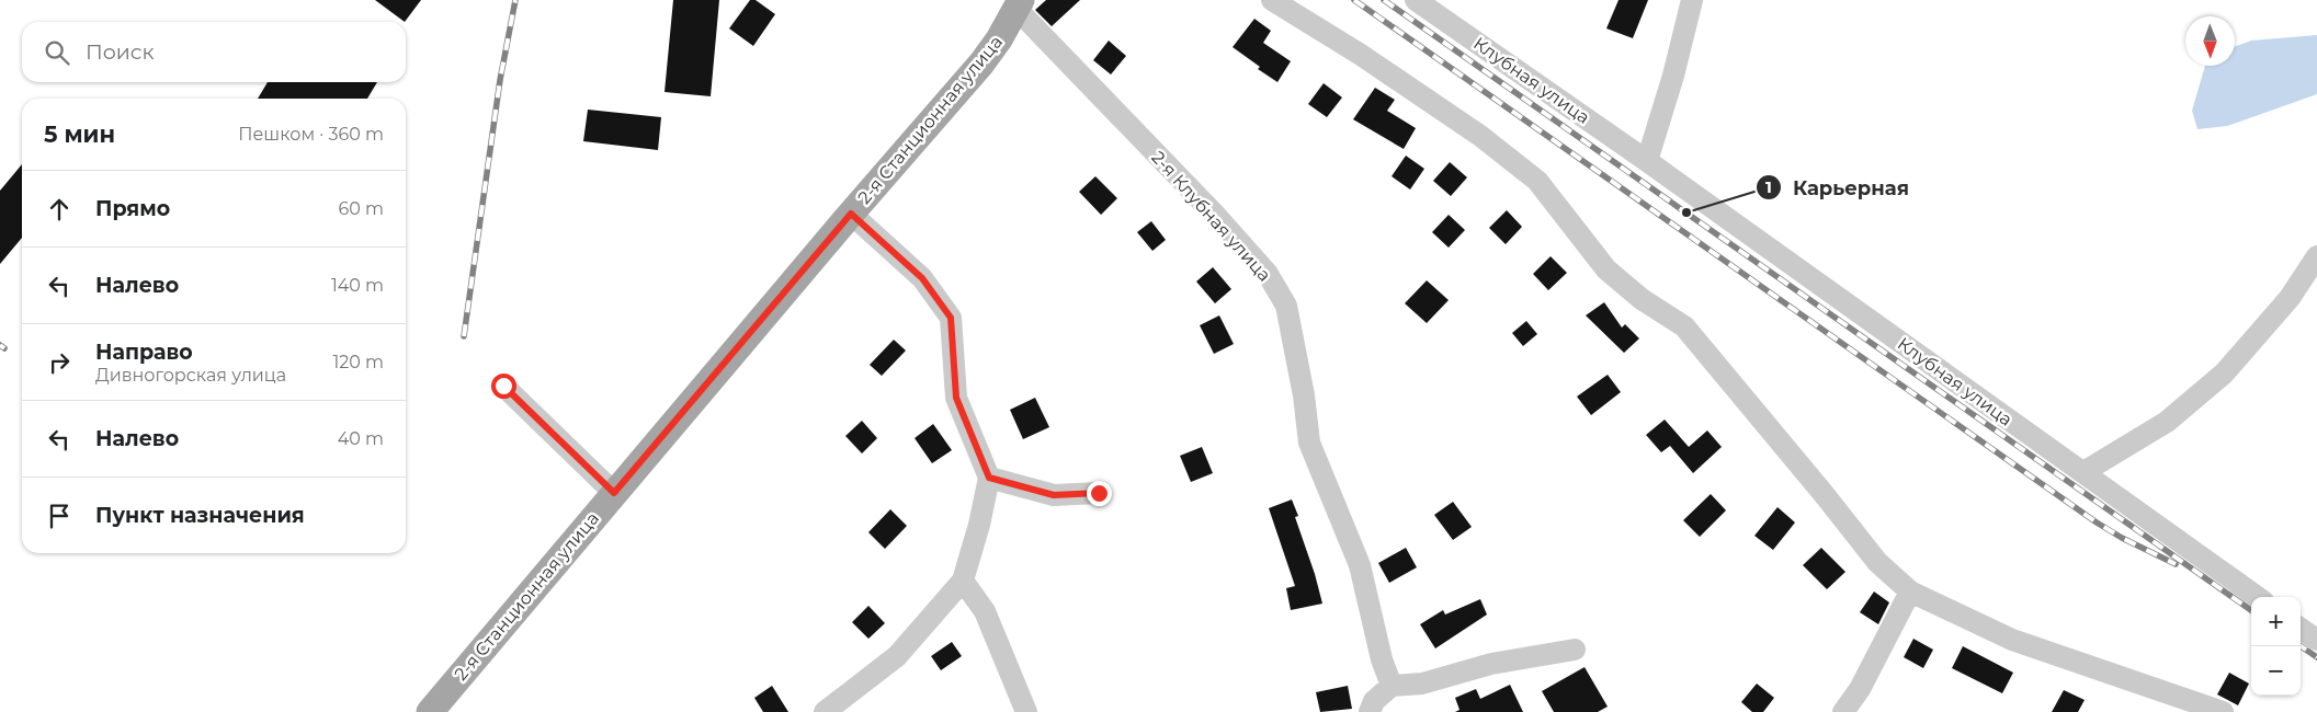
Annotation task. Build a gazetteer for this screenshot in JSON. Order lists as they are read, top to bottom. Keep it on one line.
{"streets":{"main road":["2-я Станционная улица"],"street":["Клубная улица","2-я Клубная улица"]},"crossings":[["2-я Станционная улица","2-я Клубная улица"]],"places":["Карьерная"],"north":"bottom","page":{"search":"Поиск","heading":["5 мин","Пешком · 360 m"],"list":[["Прямо","60 m"],["Налево","140 m"],["Направо","Дивногорская улица","120 m"],["Налево","40 m"],"Пункт назначения"],"map_buttons":["+","−"]}}
